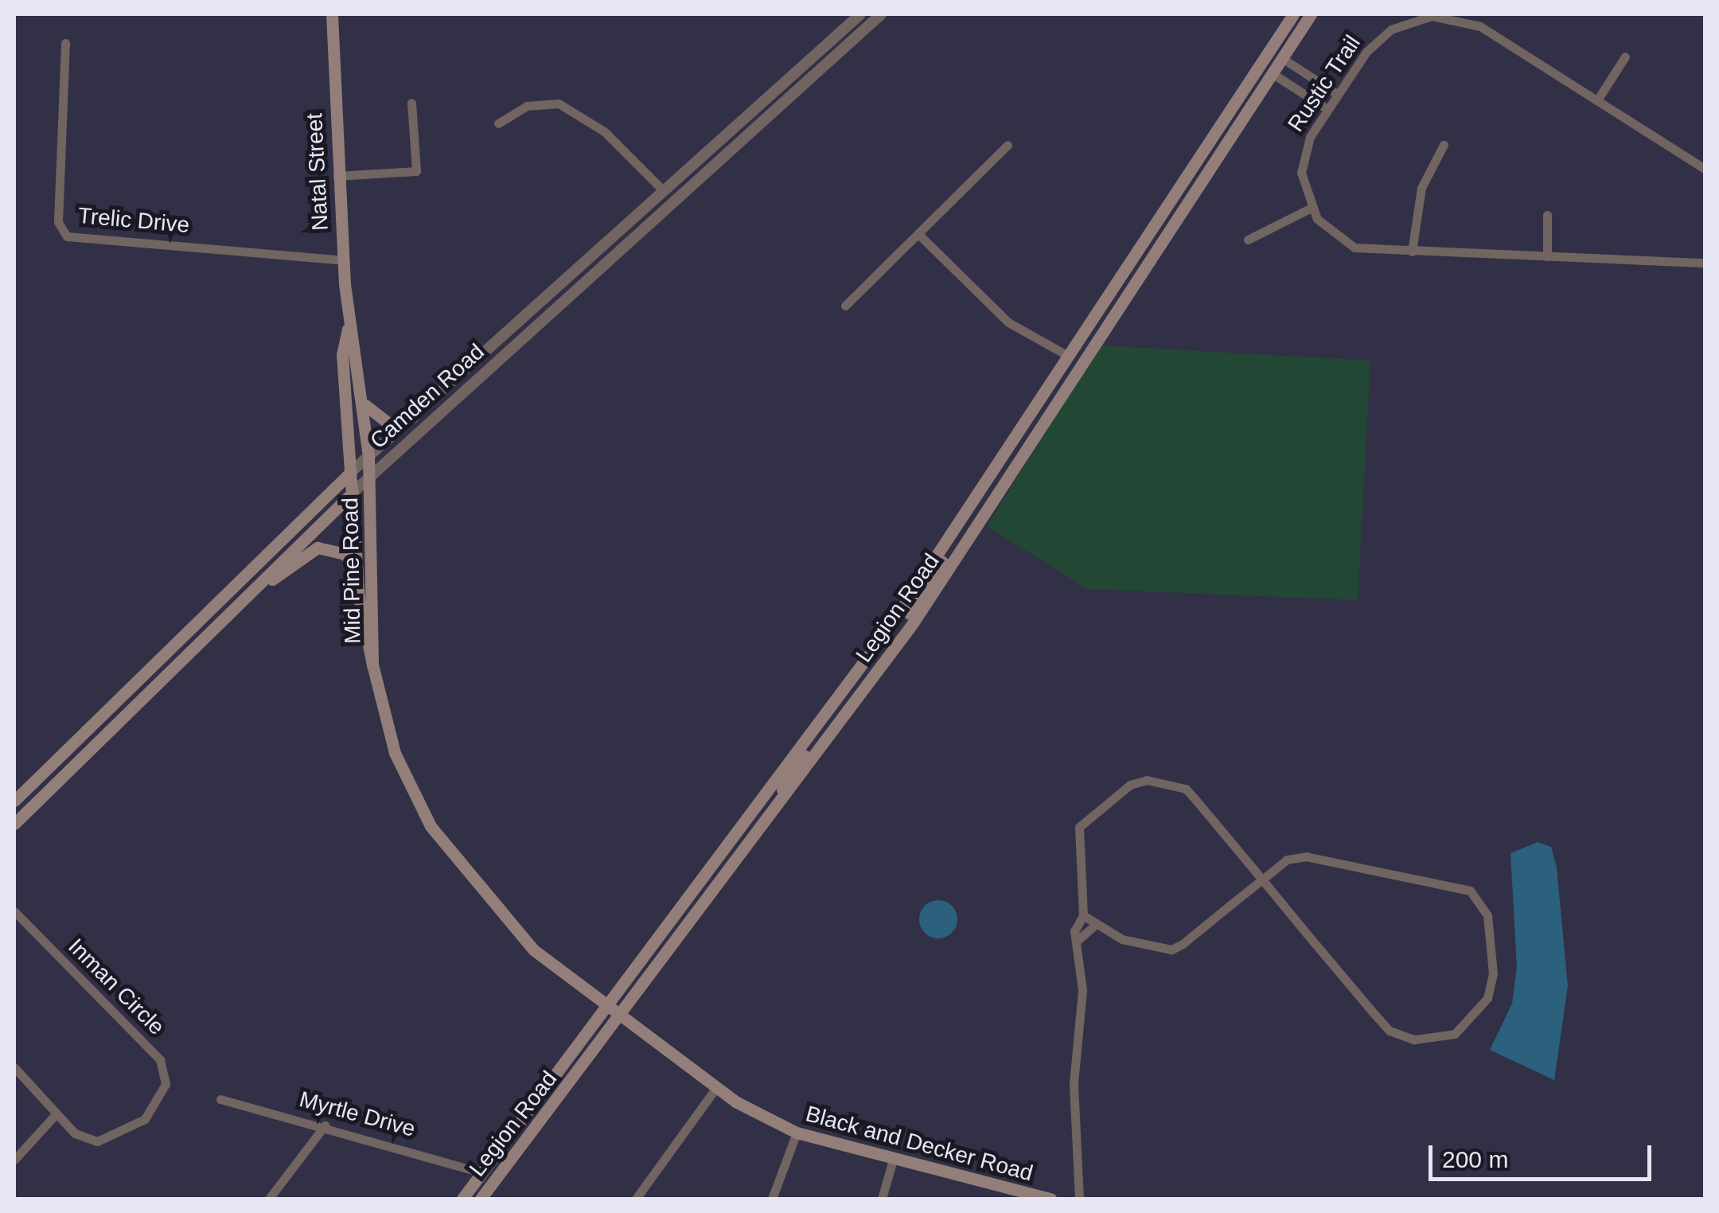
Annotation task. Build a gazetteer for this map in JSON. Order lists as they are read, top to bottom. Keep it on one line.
{"streets":{"main road":["Natal Street","Camden Road","Mid Pine Road","Legion Road","Black and Decker Road"],"street":["Rustic Trail","Trelic Drive","Inman Circle","Myrtle Drive"]},"crossings":[["Natal Street","Trelic Drive"],["Natal Street","Camden Road"],["Natal Street","Mid Pine Road"],["Camden Road","Mid Pine Road"],["Mid Pine Road","Legion Road"],["Mid Pine Road","Black and Decker Road"],["Legion Road","Myrtle Drive"],["Legion Road","Black and Decker Road"]],"scale_bar":"200 m"}
